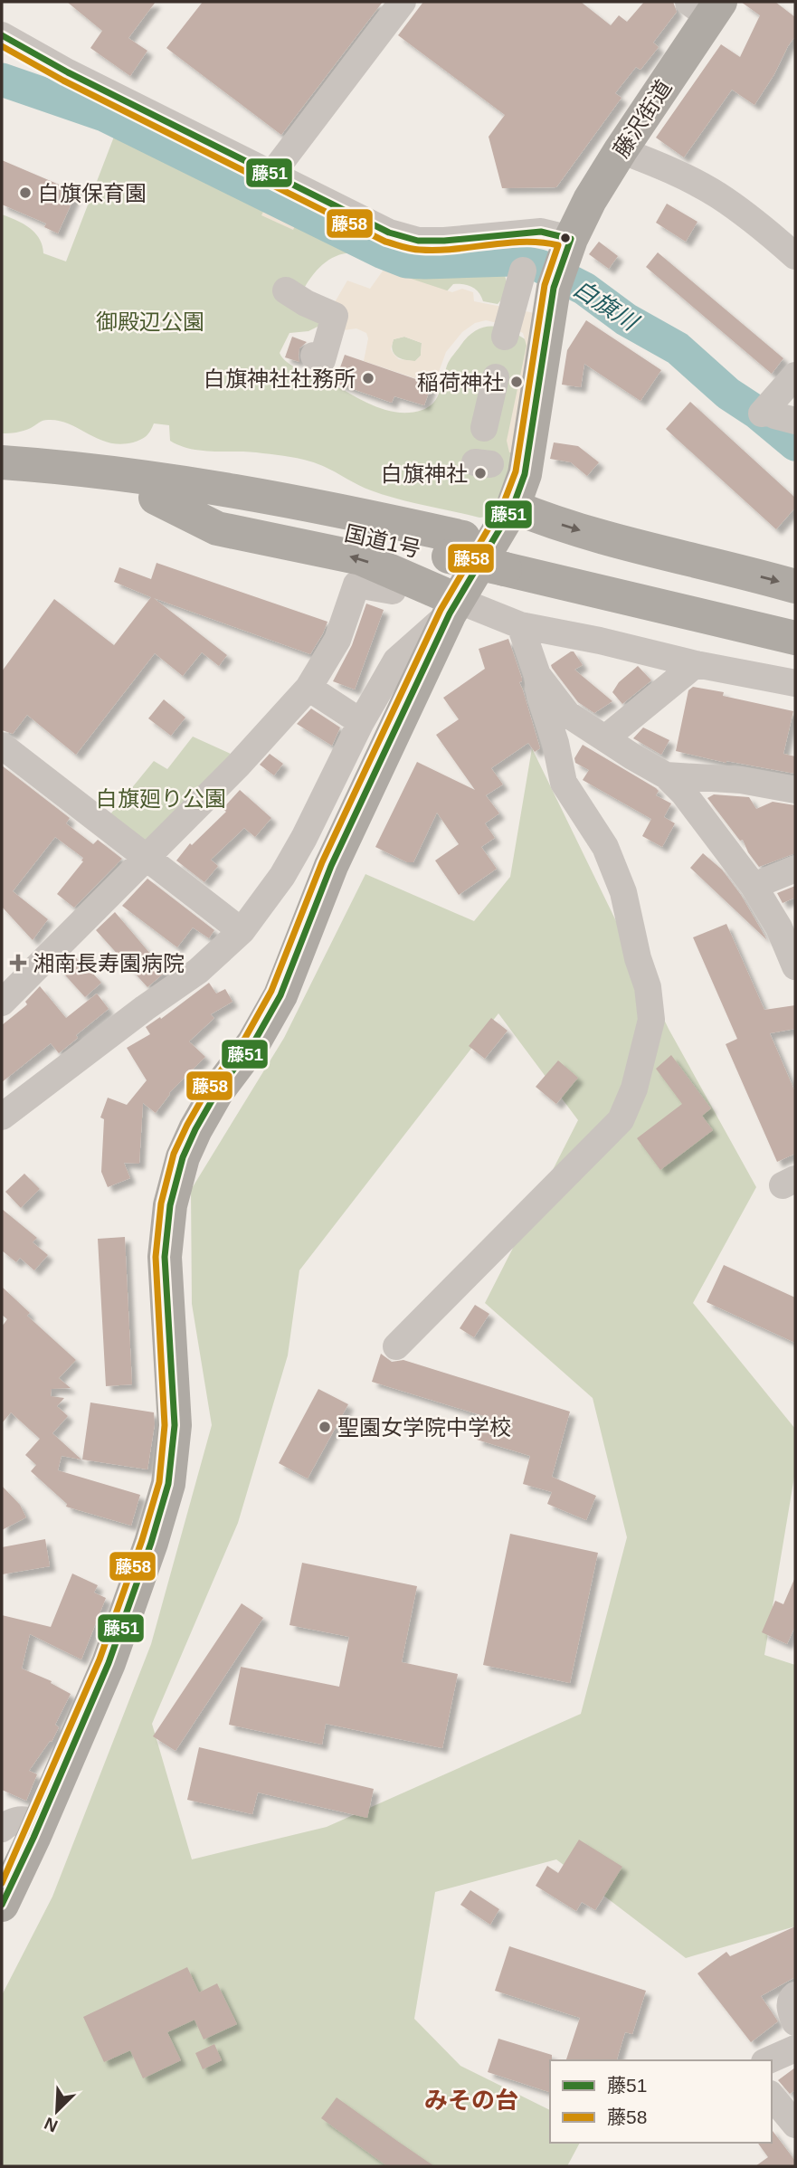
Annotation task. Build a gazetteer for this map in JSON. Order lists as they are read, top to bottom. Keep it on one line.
{"streets":{"highway":["藤沢街道","国道1号"]},"districts":["みその台"],"water":["白旗川"],"parks":["御殿辺公園","白旗廻り公園"],"places":{"other":["白旗保育園","白旗神社社務所","稲荷神社","白旗神社","聖園女学院中学校"],"health":["湘南長寿園病院"]},"lines":["transit line 藤51","transit line 藤58"],"legend":["藤51","藤58"],"north":"bottom left"}
